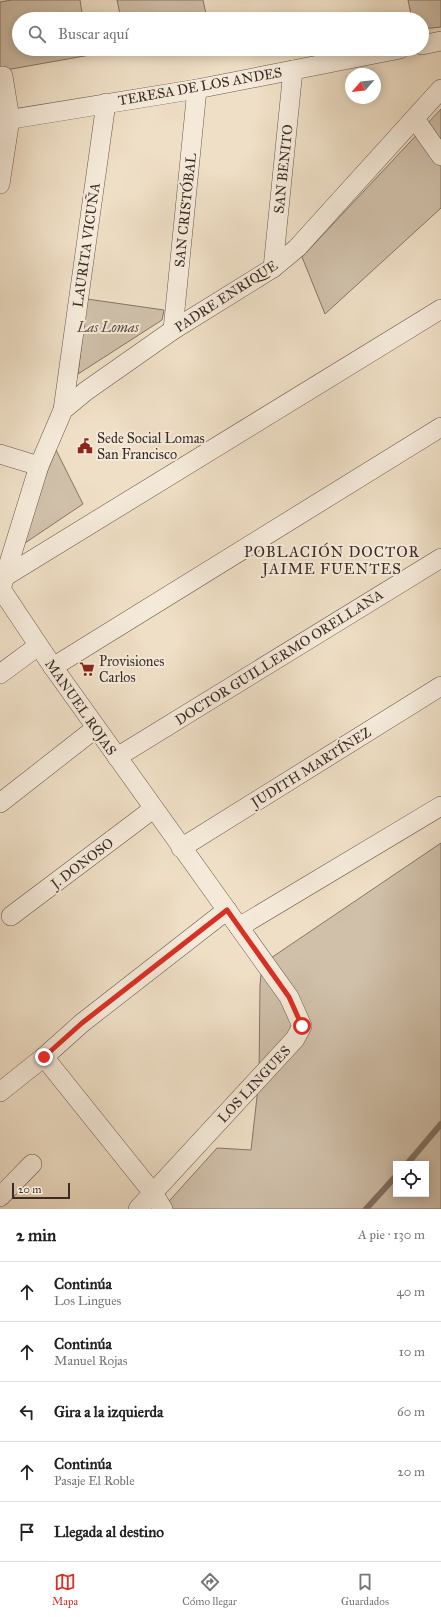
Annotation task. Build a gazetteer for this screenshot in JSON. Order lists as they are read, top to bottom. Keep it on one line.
{"streets":{"street":["TERESA DE LOS ANDES","SAN BENITO","SAN CRISTÓBAL","LAURITA VICUÑA","PADRE ENRIQUE","DOCTOR GUILLERMO ORELLANA","MANUEL ROJAS","JUDITH MARTÍNEZ","J. DONOSO","LOS LINGUES"]},"crossings":[["TERESA DE LOS ANDES","SAN BENITO"],["TERESA DE LOS ANDES","SAN CRISTÓBAL"],["TERESA DE LOS ANDES","LAURITA VICUÑA"],["SAN BENITO","PADRE ENRIQUE"],["SAN CRISTÓBAL","PADRE ENRIQUE"],["LAURITA VICUÑA","PADRE ENRIQUE"],["DOCTOR GUILLERMO ORELLANA","MANUEL ROJAS"],["MANUEL ROJAS","JUDITH MARTÍNEZ"],["MANUEL ROJAS","J. DONOSO"],["MANUEL ROJAS","LOS LINGUES"]],"districts":["POBLACIÓN DOCTOR JAIME FUENTES"],"parks":["Las Lomas"],"places":{"public building":["Sede Social Lomas San Francisco"],"supermarket":["Provisiones Carlos"]},"scale_bar":"20 m","north":"bottom left","page":{"search":"Buscar aquí","scale":"20 m","heading":["2 min","A pie · 130 m"],"list":[["Continúa","Los Lingues","40 m"],["Continúa","Manuel Rojas","10 m"],["Gira a la izquierda","60 m"],["Continúa","Pasaje El Roble","20 m"],"Llegada al destino"],"nav":["Mapa","Cómo llegar","Guardados"]}}
